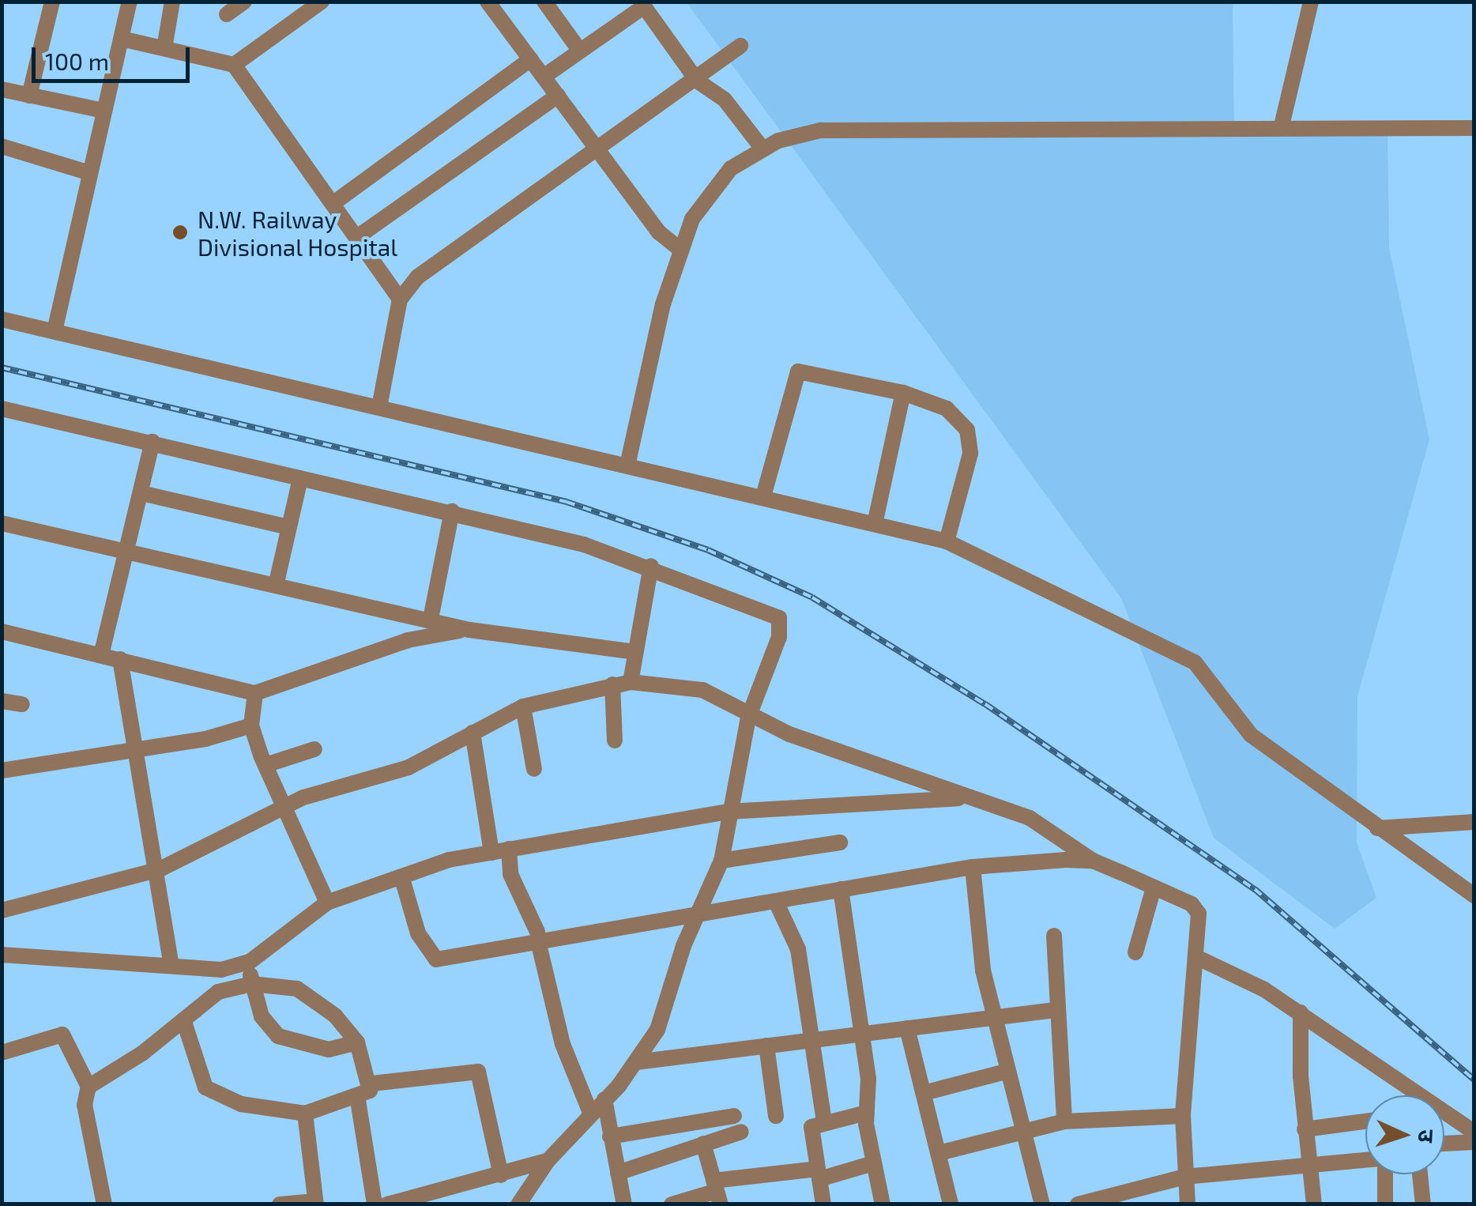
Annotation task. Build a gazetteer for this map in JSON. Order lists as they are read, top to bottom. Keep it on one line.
{"places":["N.W. Railway Divisional Hospital"],"scale_bar":"100 m","north":"right"}
